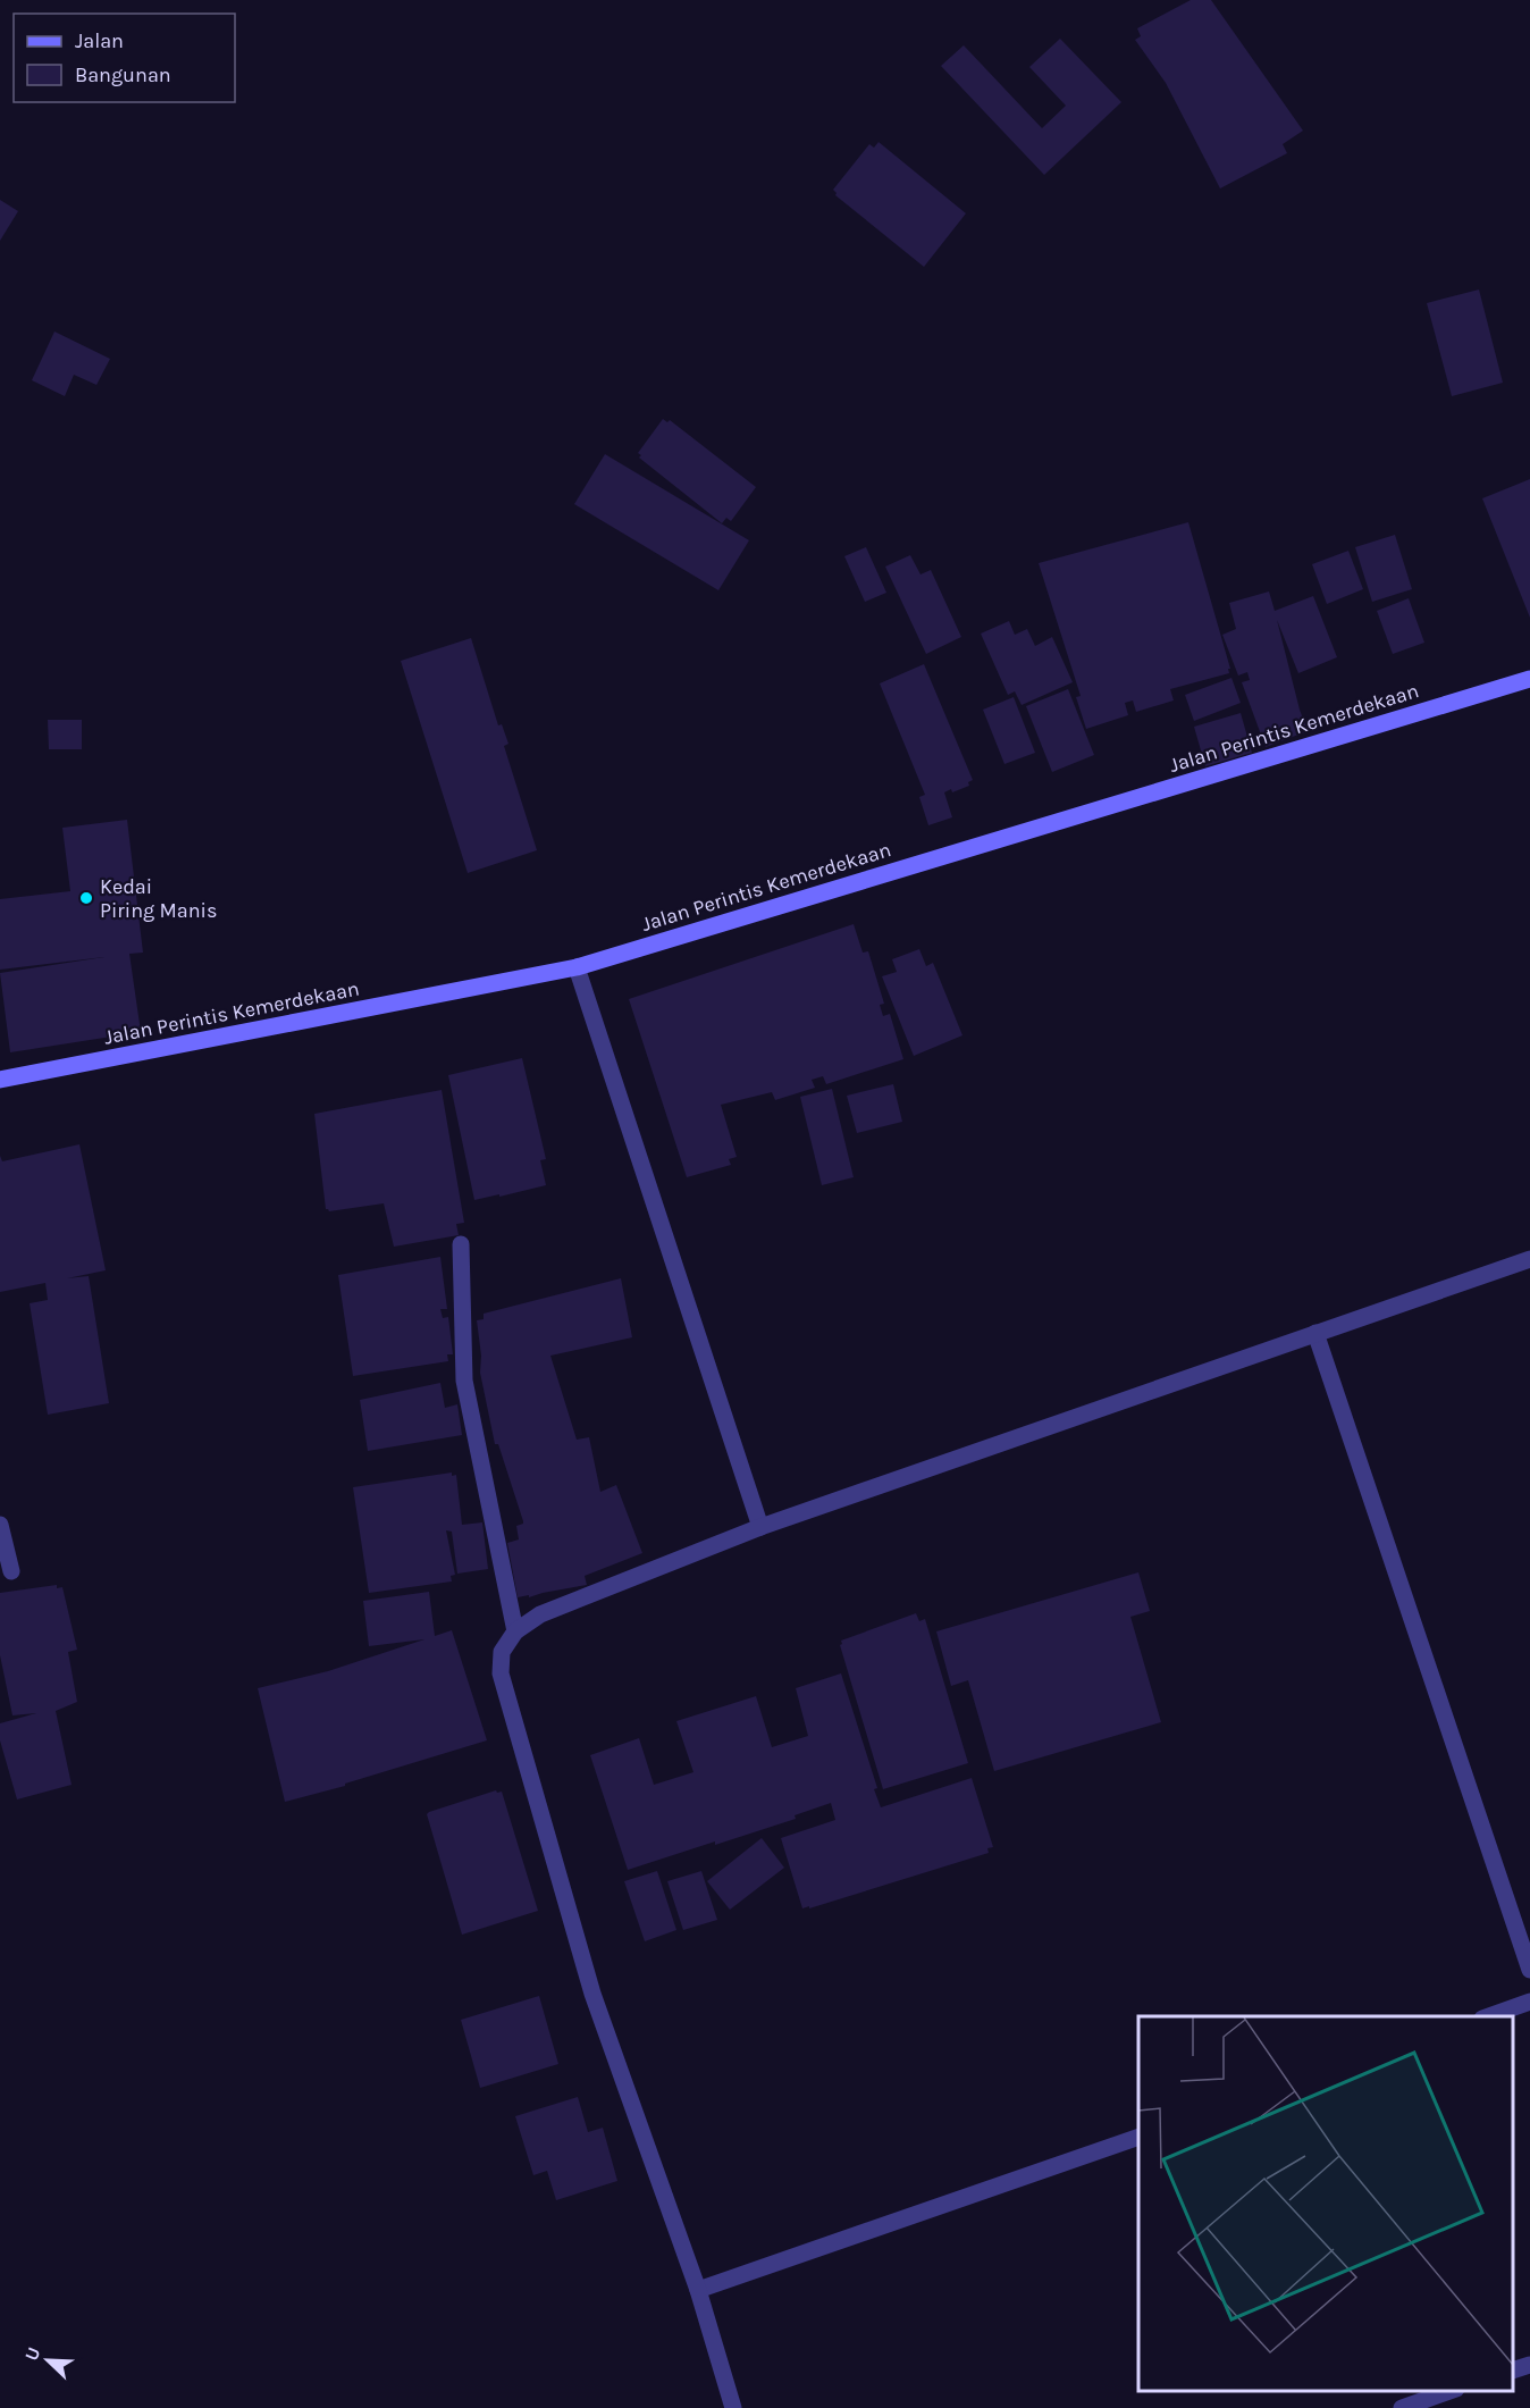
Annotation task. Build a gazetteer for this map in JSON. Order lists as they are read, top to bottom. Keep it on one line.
{"streets":{"main road":["Jalan Perintis Kemerdekaan"]},"places":["Kedai Piring Manis"],"legend":["Jalan","Bangunan"],"north":"top left"}
